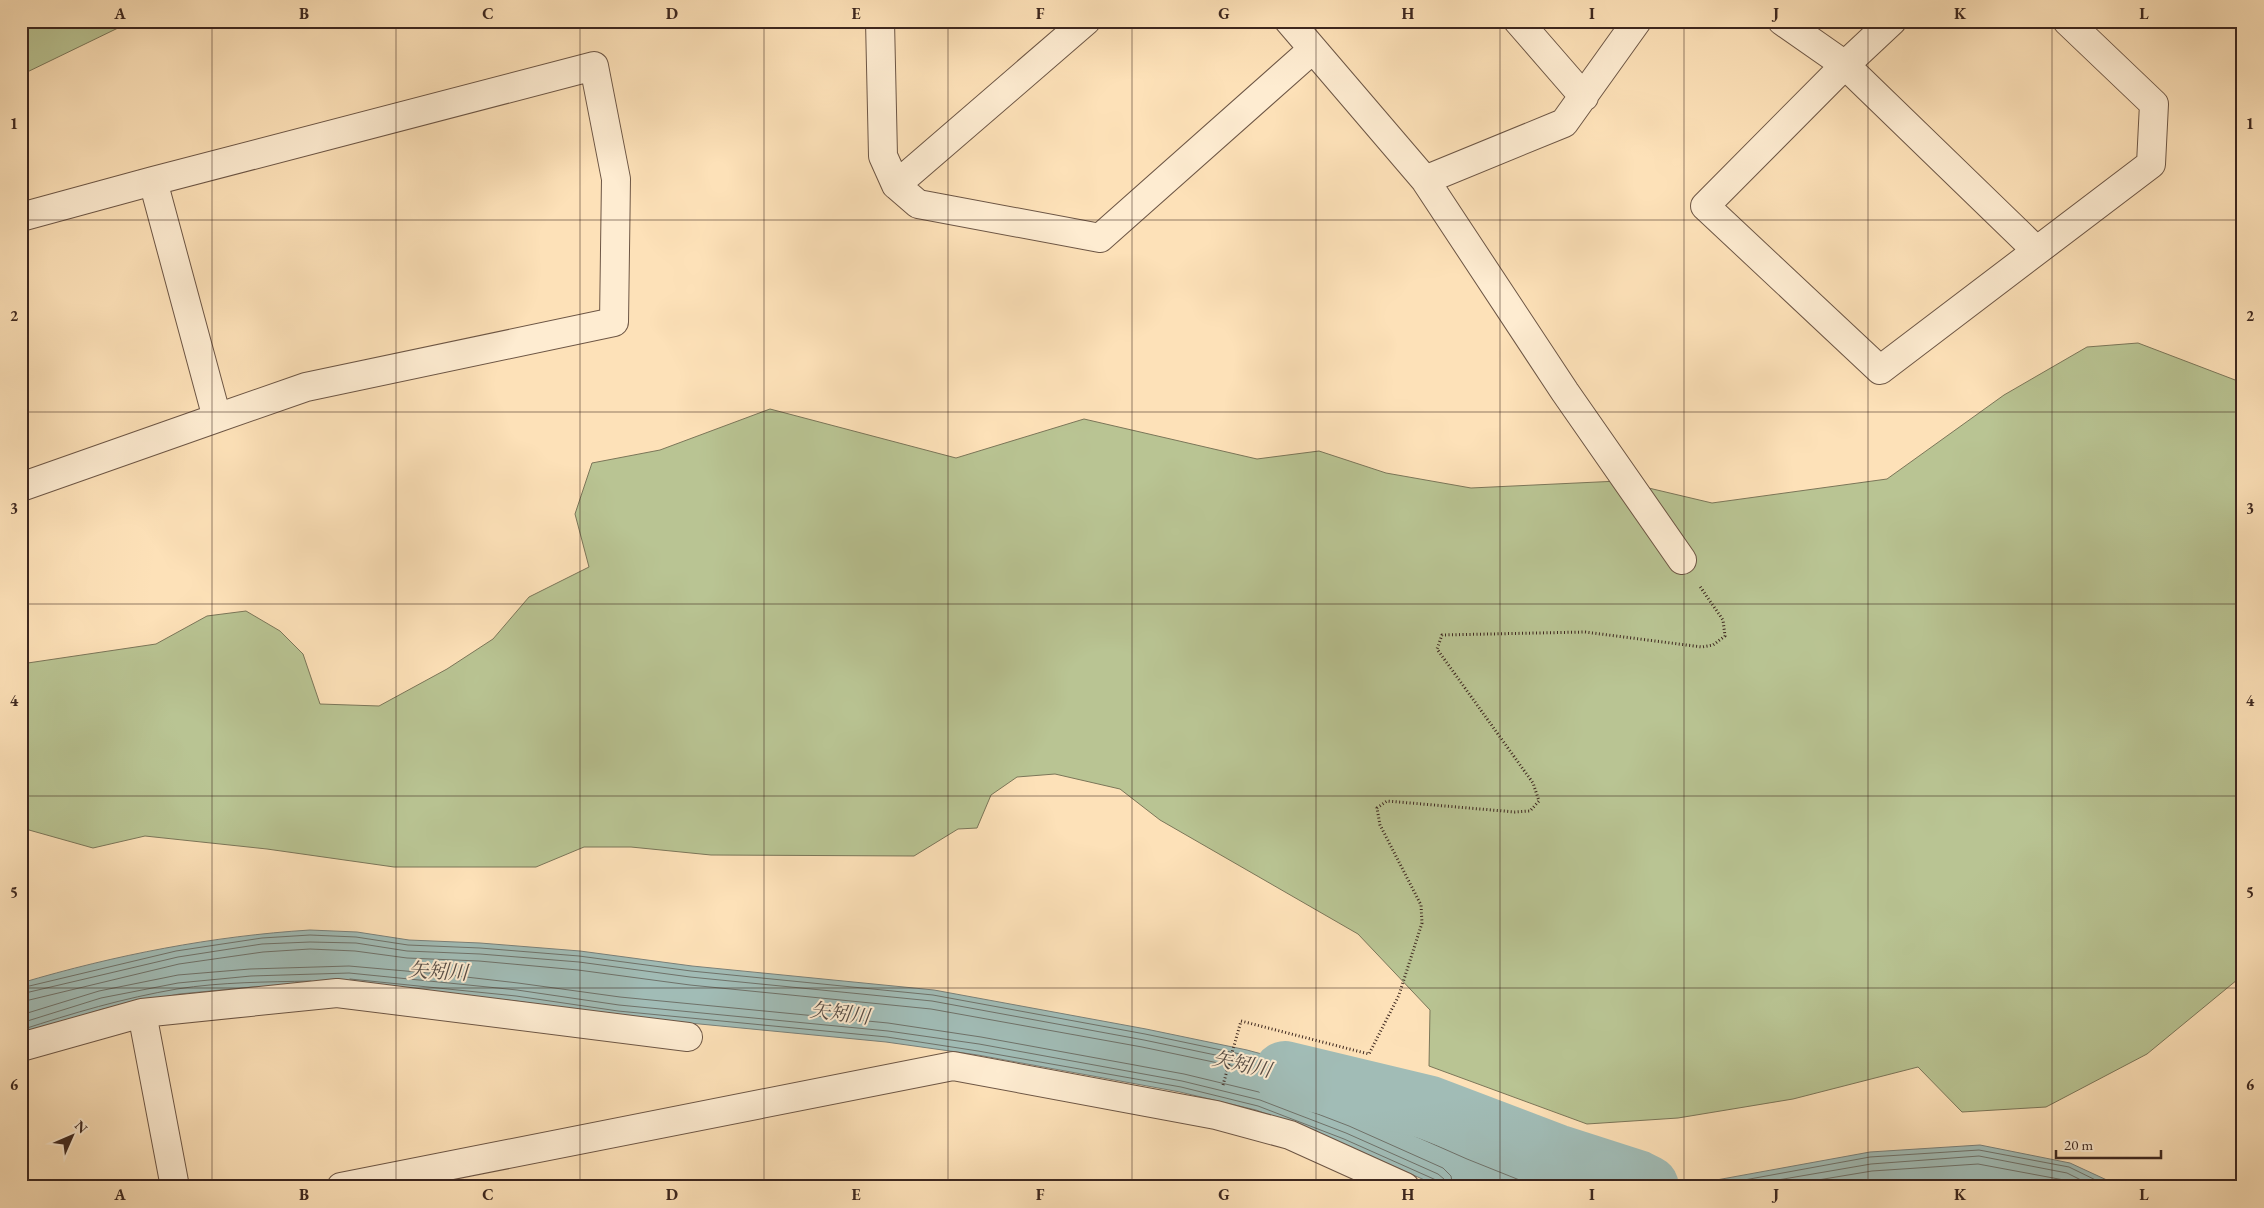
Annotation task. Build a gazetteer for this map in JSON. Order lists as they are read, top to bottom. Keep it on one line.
{"water":["矢矧川"],"scale_bar":"20 m","north":"top right","grid":{"columns":["A","B","C","D","E","F","G","H","I","J","K","L"],"rows":["1","2","3","4","5","6"]}}
